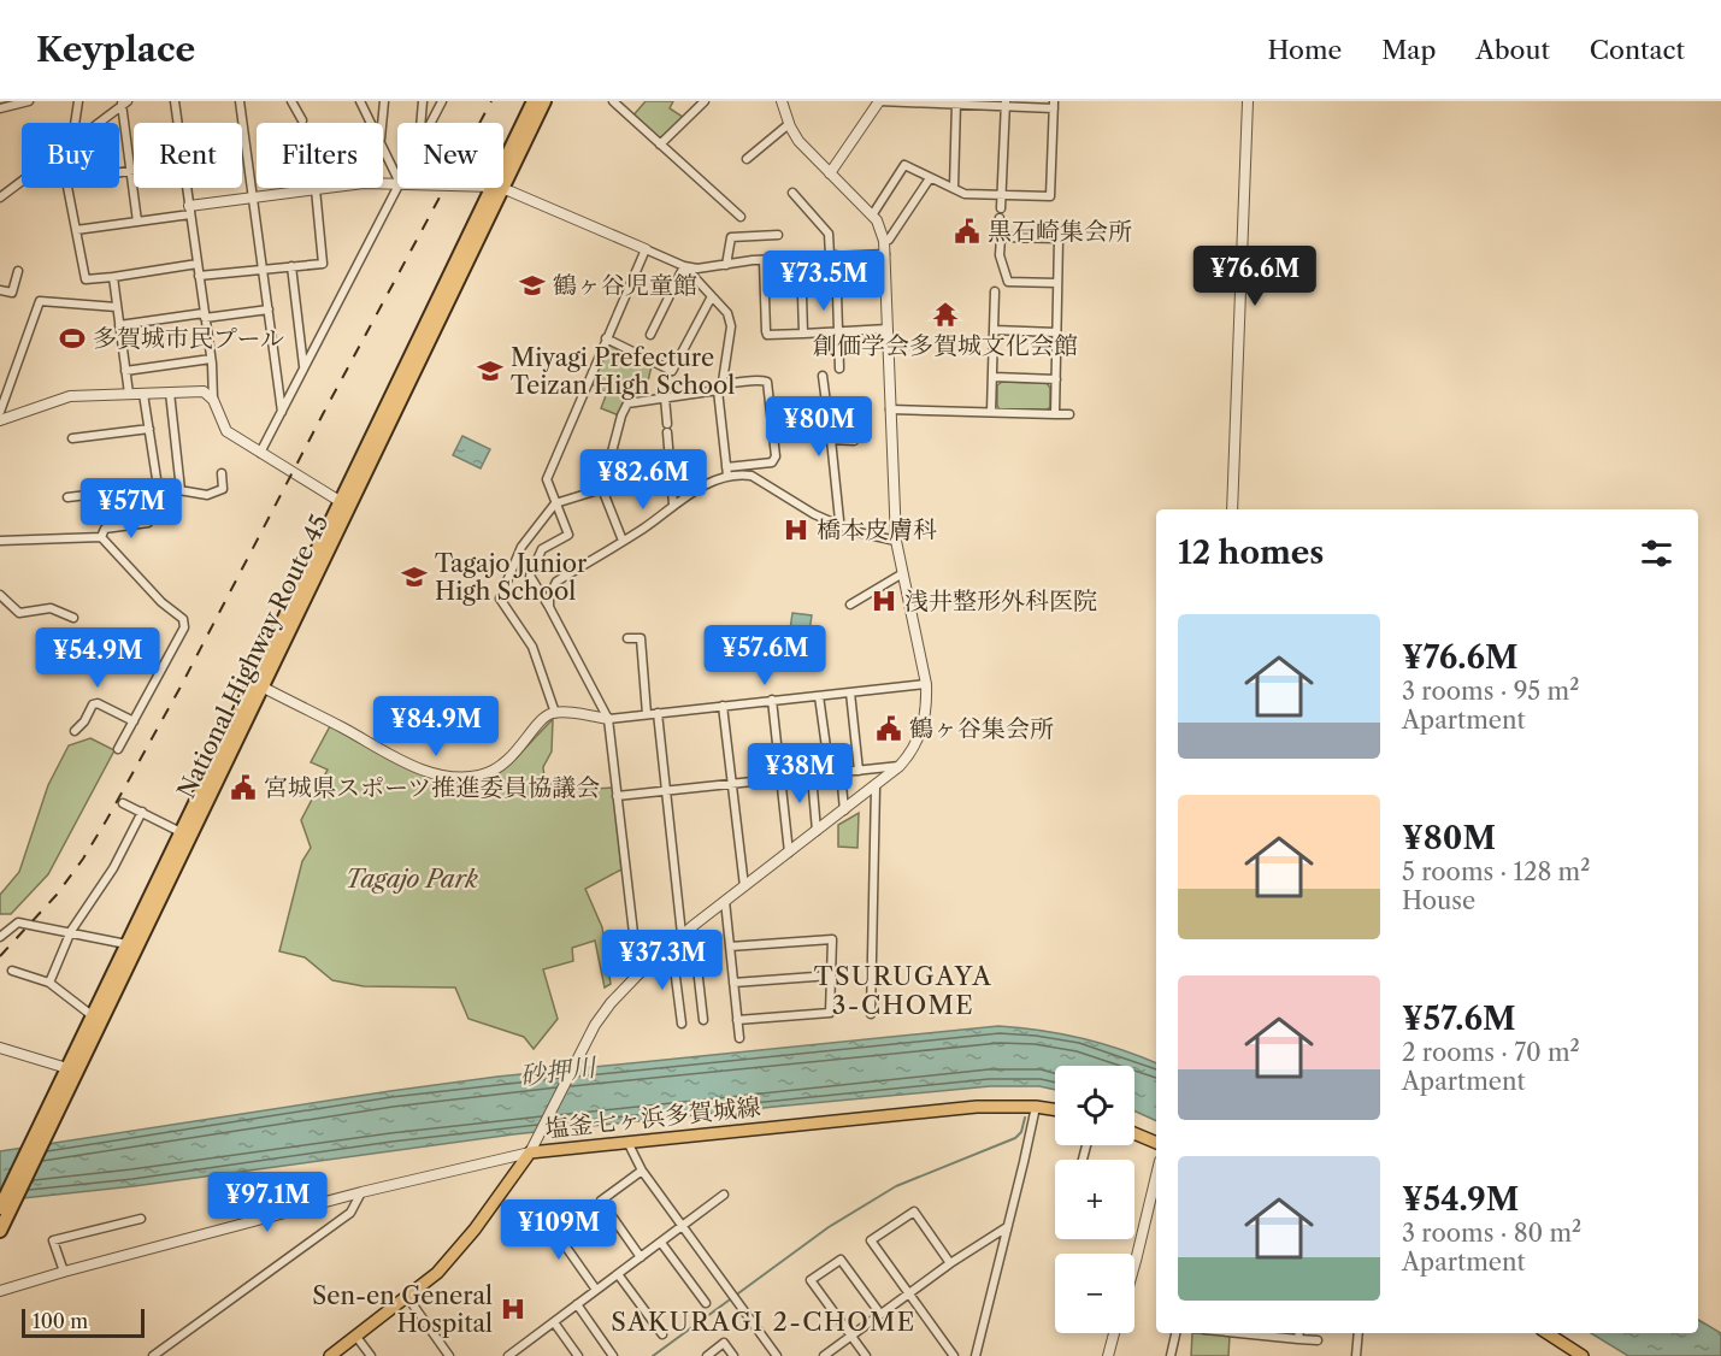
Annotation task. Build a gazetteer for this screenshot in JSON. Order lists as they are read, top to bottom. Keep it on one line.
{"streets":{"highway":["National Highway Route 45"],"main road":["塩釜七ヶ浜多賀城線"]},"districts":["TSURUGAYA 3-CHOME","SAKURAGI 2-CHOME"],"water":["砂押川"],"parks":["Tagajo Park"],"places":{"public building":["黒石崎集会所","鶴ヶ谷集会所","宮城県スポーツ推進委員協議会"],"school or university":["鶴ヶ谷児童館","Miyagi Prefecture Teizan High School","Tagajo Junior High School"],"temple":["創価学会多賀城文化会館"],"sports":["多賀城市民プール"],"hospital":["橋本皮膚科","浅井整形外科医院","Sen-en General Hospital"]},"scale_bar":"100 m","page":{"header":"Keyplace","nav":["Home","Map","About","Contact"],"chip":["Buy","Rent","Filters","New"],"price":["¥76.6M","¥73.5M","¥80M","¥82.6M","¥57M","¥57.6M","¥54.9M","¥84.9M","¥38M","¥37.3M","¥97.1M","¥109M"],"heading":"12 homes","list":[{"name":"¥76.6M","note":"3 rooms · 95 m² · Apartment"},{"name":"¥80M","note":"5 rooms · 128 m² · House"},{"name":"¥57.6M","note":"2 rooms · 70 m² · Apartment"},{"name":"¥54.9M","note":"3 rooms · 80 m² · Apartment"}],"map_buttons":["+","−"],"scale":"100 m"}}
